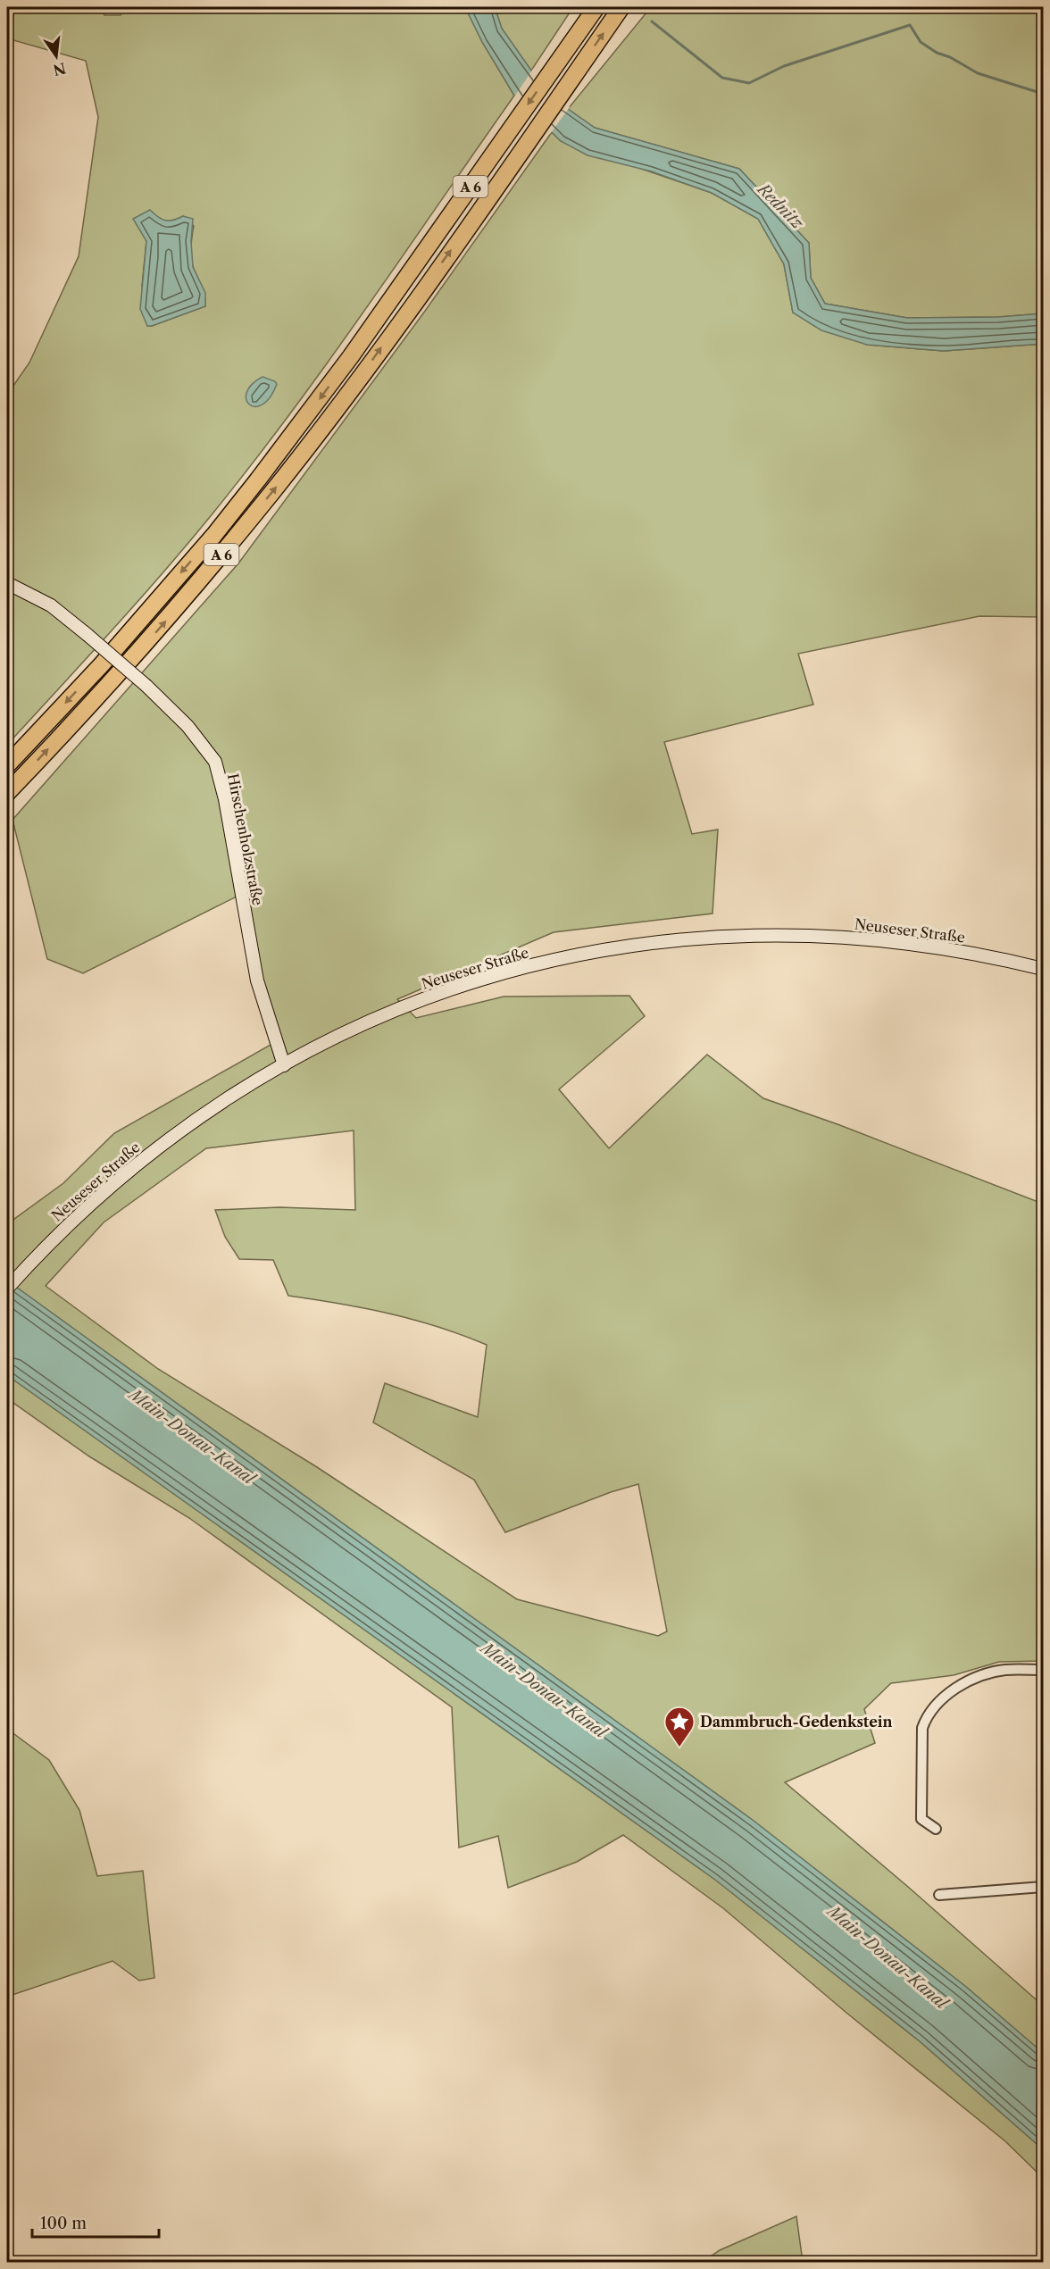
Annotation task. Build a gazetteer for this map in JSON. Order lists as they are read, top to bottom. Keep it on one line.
{"streets":{"highway":["A 6"],"main road":["Hirschenholzstraße","Neuseser Straße"]},"crossings":[["Hirschenholzstraße","Neuseser Straße"]],"water":["Rednitz","Main-Donau-Kanal"],"places":{"place":["Dammbruch-Gedenkstein"]},"scale_bar":"100 m","north":"bottom"}
